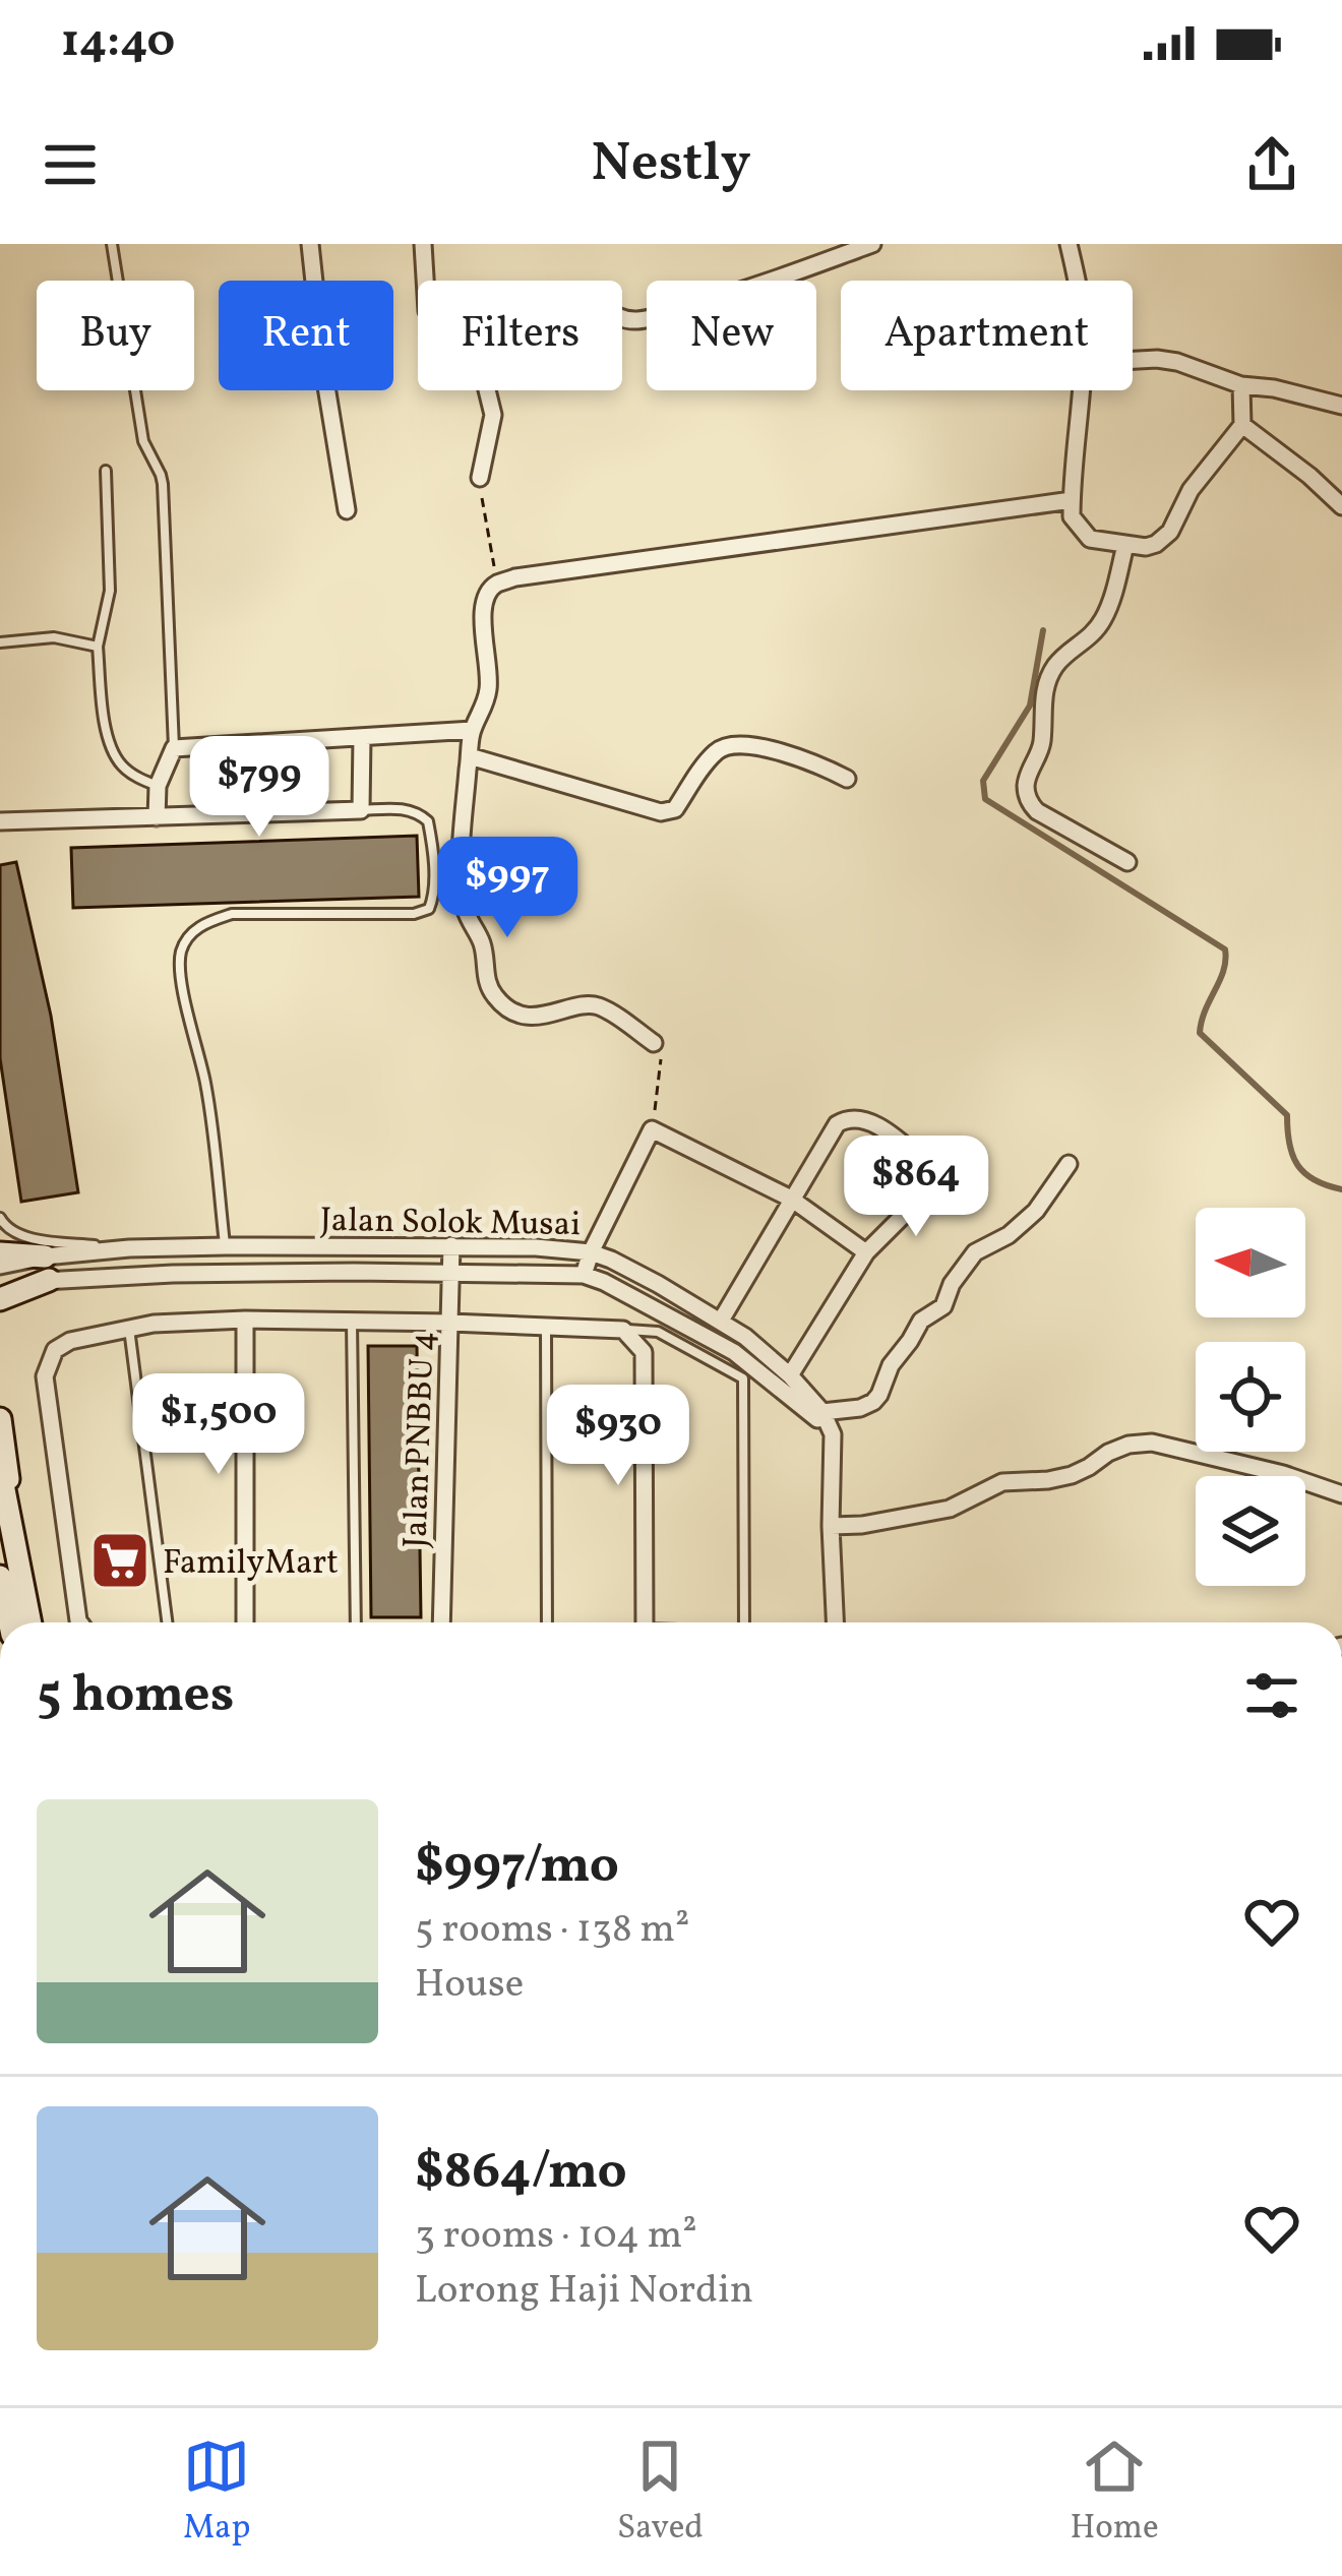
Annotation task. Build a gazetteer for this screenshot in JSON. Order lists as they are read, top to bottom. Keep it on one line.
{"streets":{"street":["Jalan Solok Musai","Jalan PNBBU 4"]},"crossings":[["Jalan Solok Musai","Jalan PNBBU 4"]],"places":{"supermarket":["FamilyMart"]},"north":"left","page":{"status":"14:40","header":"Nestly","chip":["Buy","Rent","Filters","New","Apartment"],"price":["$799","$997","$864","$1,500","$930"],"heading":"5 homes","list":[{"name":"$997/mo","note":"5 rooms · 138 m² · House"},{"name":"$864/mo","note":"3 rooms · 104 m² · Lorong Haji Nordin"}],"tabs":["Map","Saved","Home"]}}
